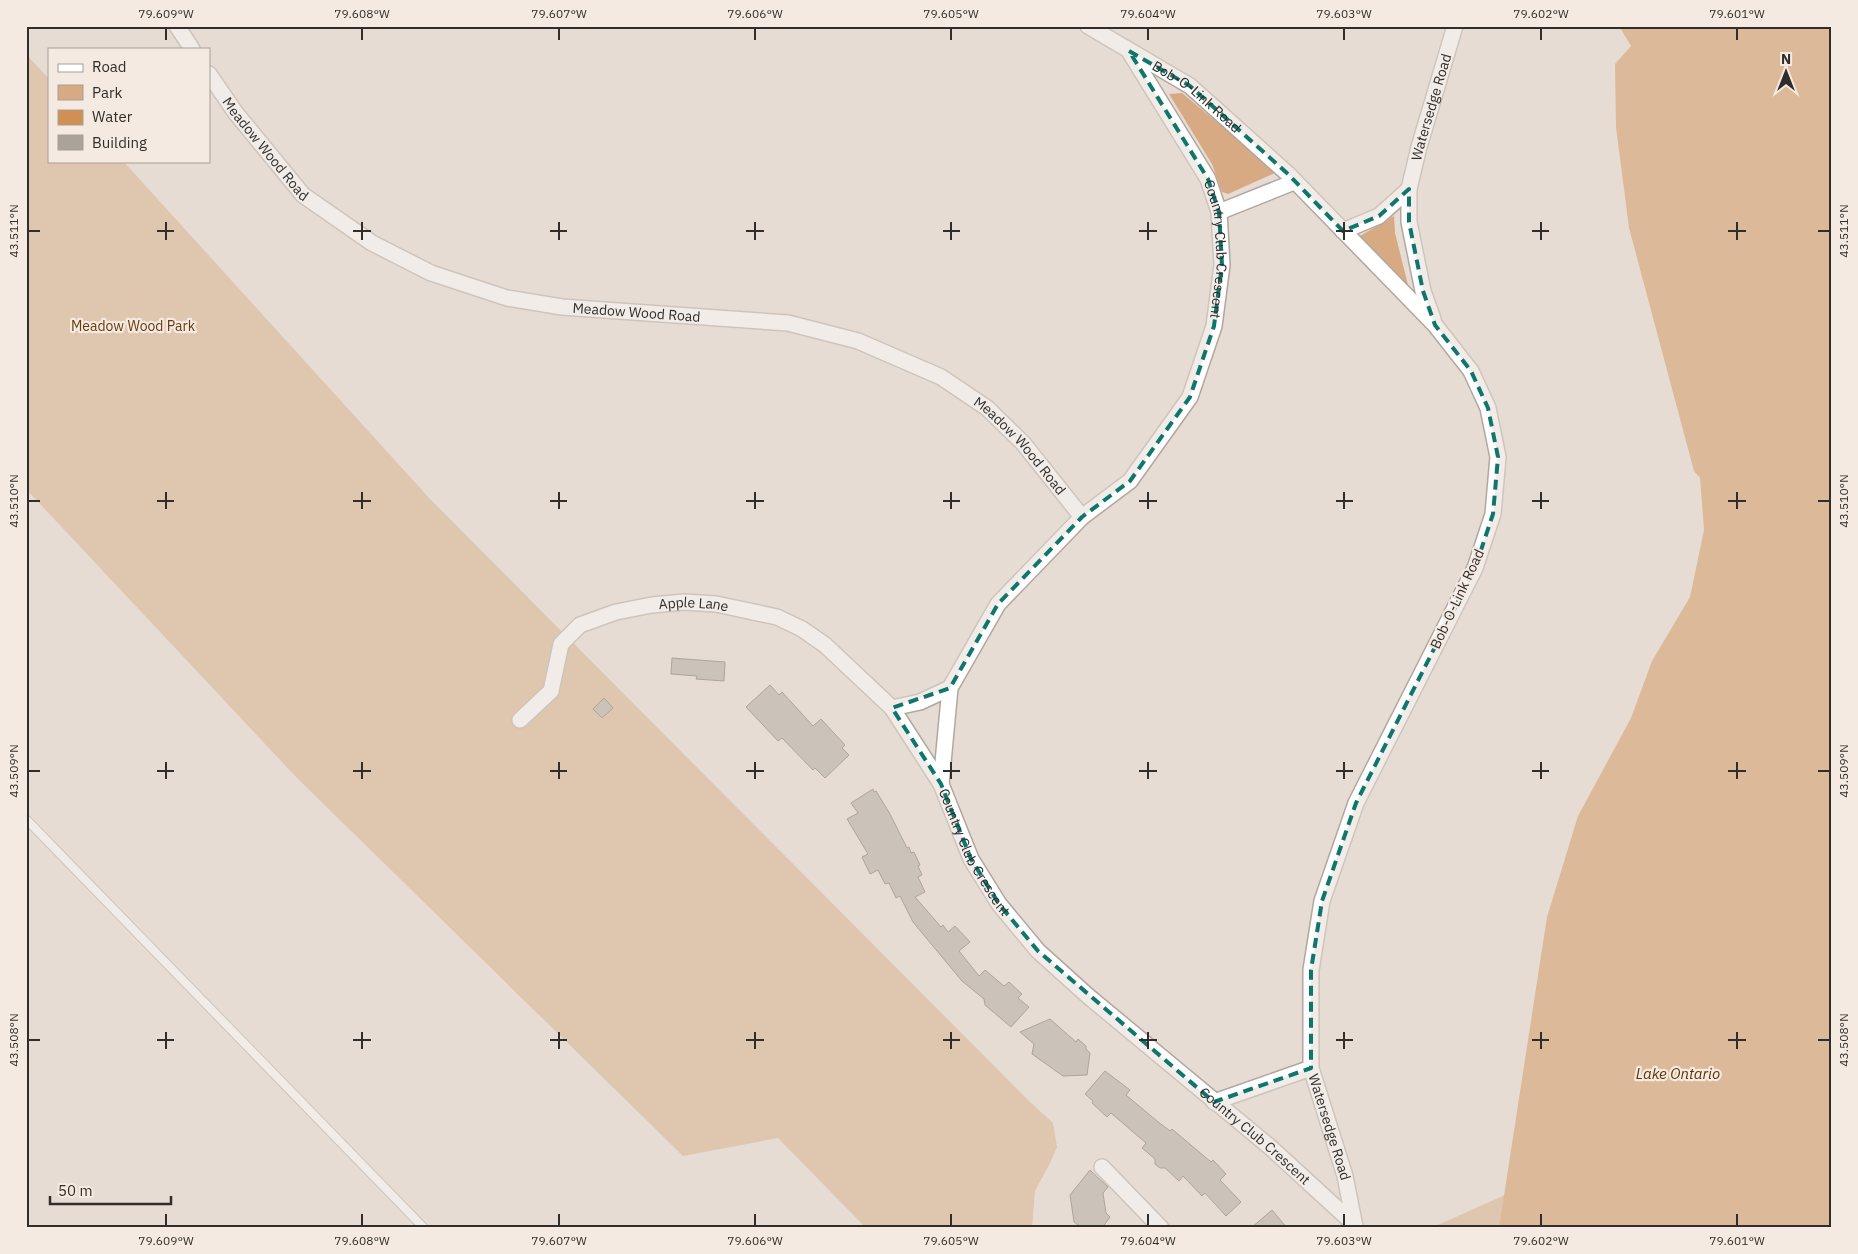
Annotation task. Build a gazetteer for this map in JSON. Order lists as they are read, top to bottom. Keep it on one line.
{"streets":{"street":["Bob-O-Link Road","Watersedge Road","Meadow Wood Road","Country Club Crescent","Apple Lane"]},"crossings":[["Bob-O-Link Road","Watersedge Road"],["Bob-O-Link Road","Country Club Crescent"],["Watersedge Road","Country Club Crescent"],["Meadow Wood Road","Country Club Crescent"],["Country Club Crescent","Apple Lane"]],"water":["Lake Ontario"],"parks":["Meadow Wood Park"],"legend":["Road","Park","Water","Building"],"scale_bar":"50 m","north":"top","coordinates":["79.609°W","79.608°W","79.607°W","79.606°W","79.605°W","79.604°W","79.603°W","79.602°W","79.601°W","43.511°N","43.510°N","43.509°N","43.508°N"]}
